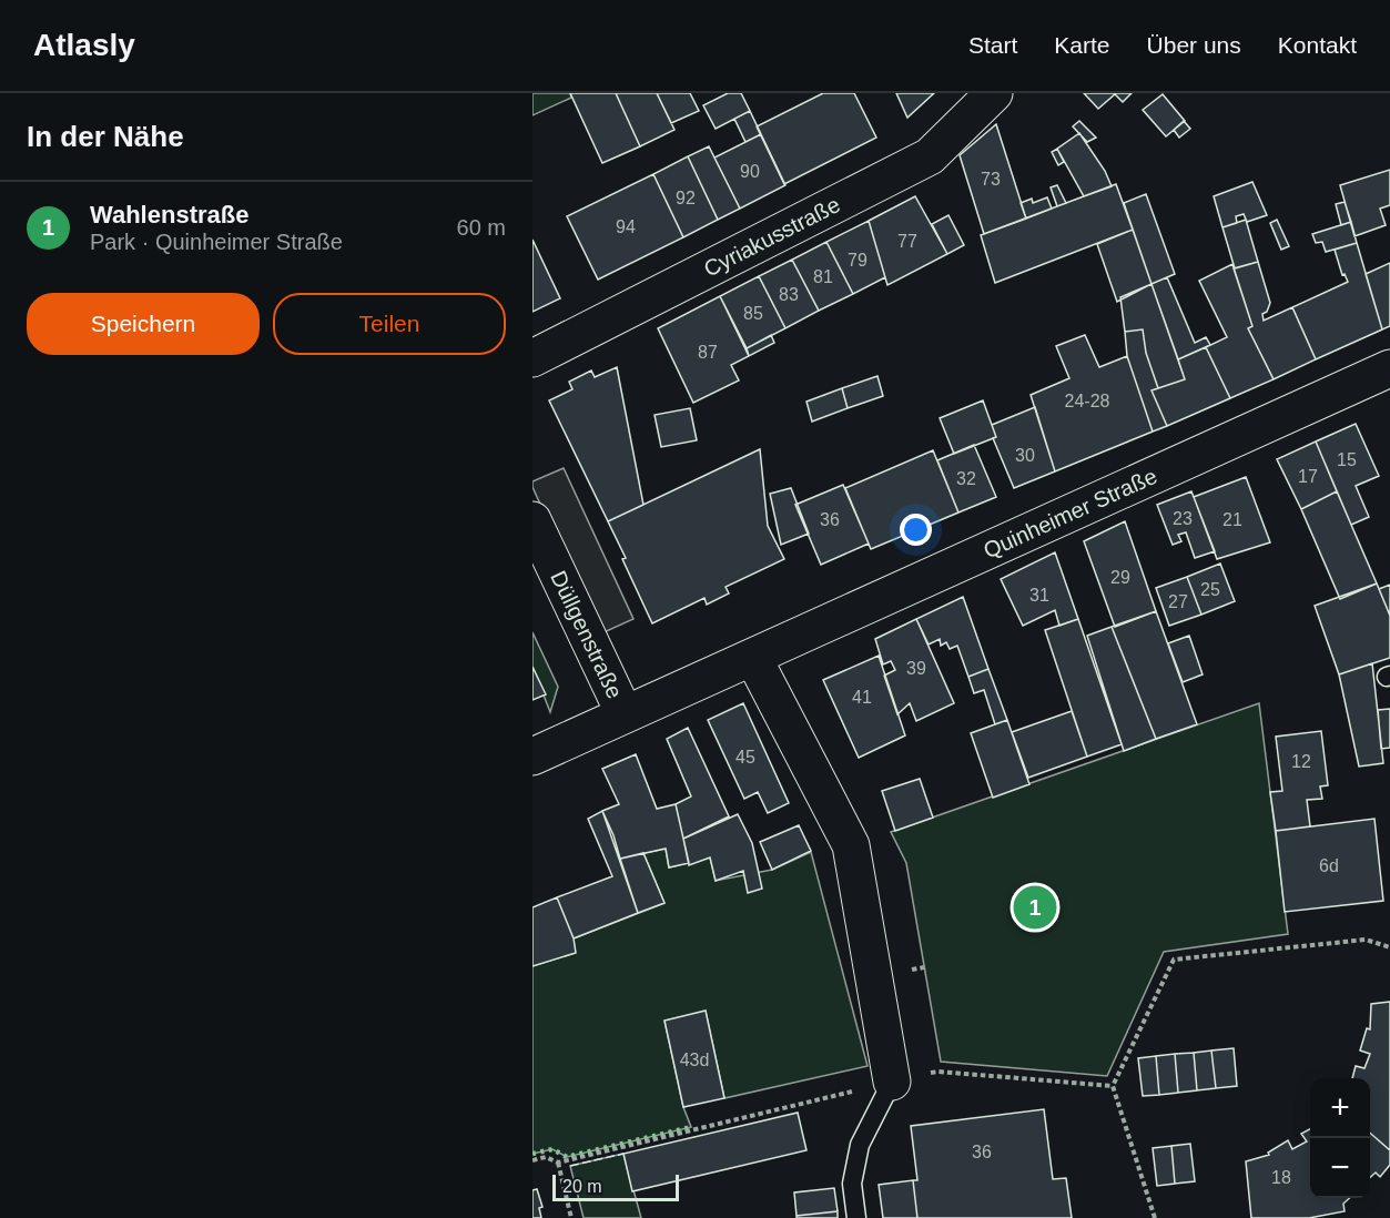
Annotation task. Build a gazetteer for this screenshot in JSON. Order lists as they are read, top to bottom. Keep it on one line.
{"streets":{"street":["Cyriakusstraße","Quinheimer Straße","Düllgenstraße"]},"crossings":[["Quinheimer Straße","Düllgenstraße"]],"house_numbers":["90","73","92","94","77","79","81","83","85","87","24-28","30","15","17","32","23","36","21","29","25","31","27","39","41","45","12","6d","43d","36","18"],"scale_bar":"20 m","page":{"header":"Atlasly","nav":["Start","Karte","Über uns","Kontakt"],"heading":"In der Nähe","list":[{"mark":"1","name":"Wahlenstraße","note":"Park · Quinheimer Straße","value":"60 m"}],"buttons":["Speichern","Teilen"],"pins":"1","map_buttons":["+","−"],"scale":"20 m"}}
